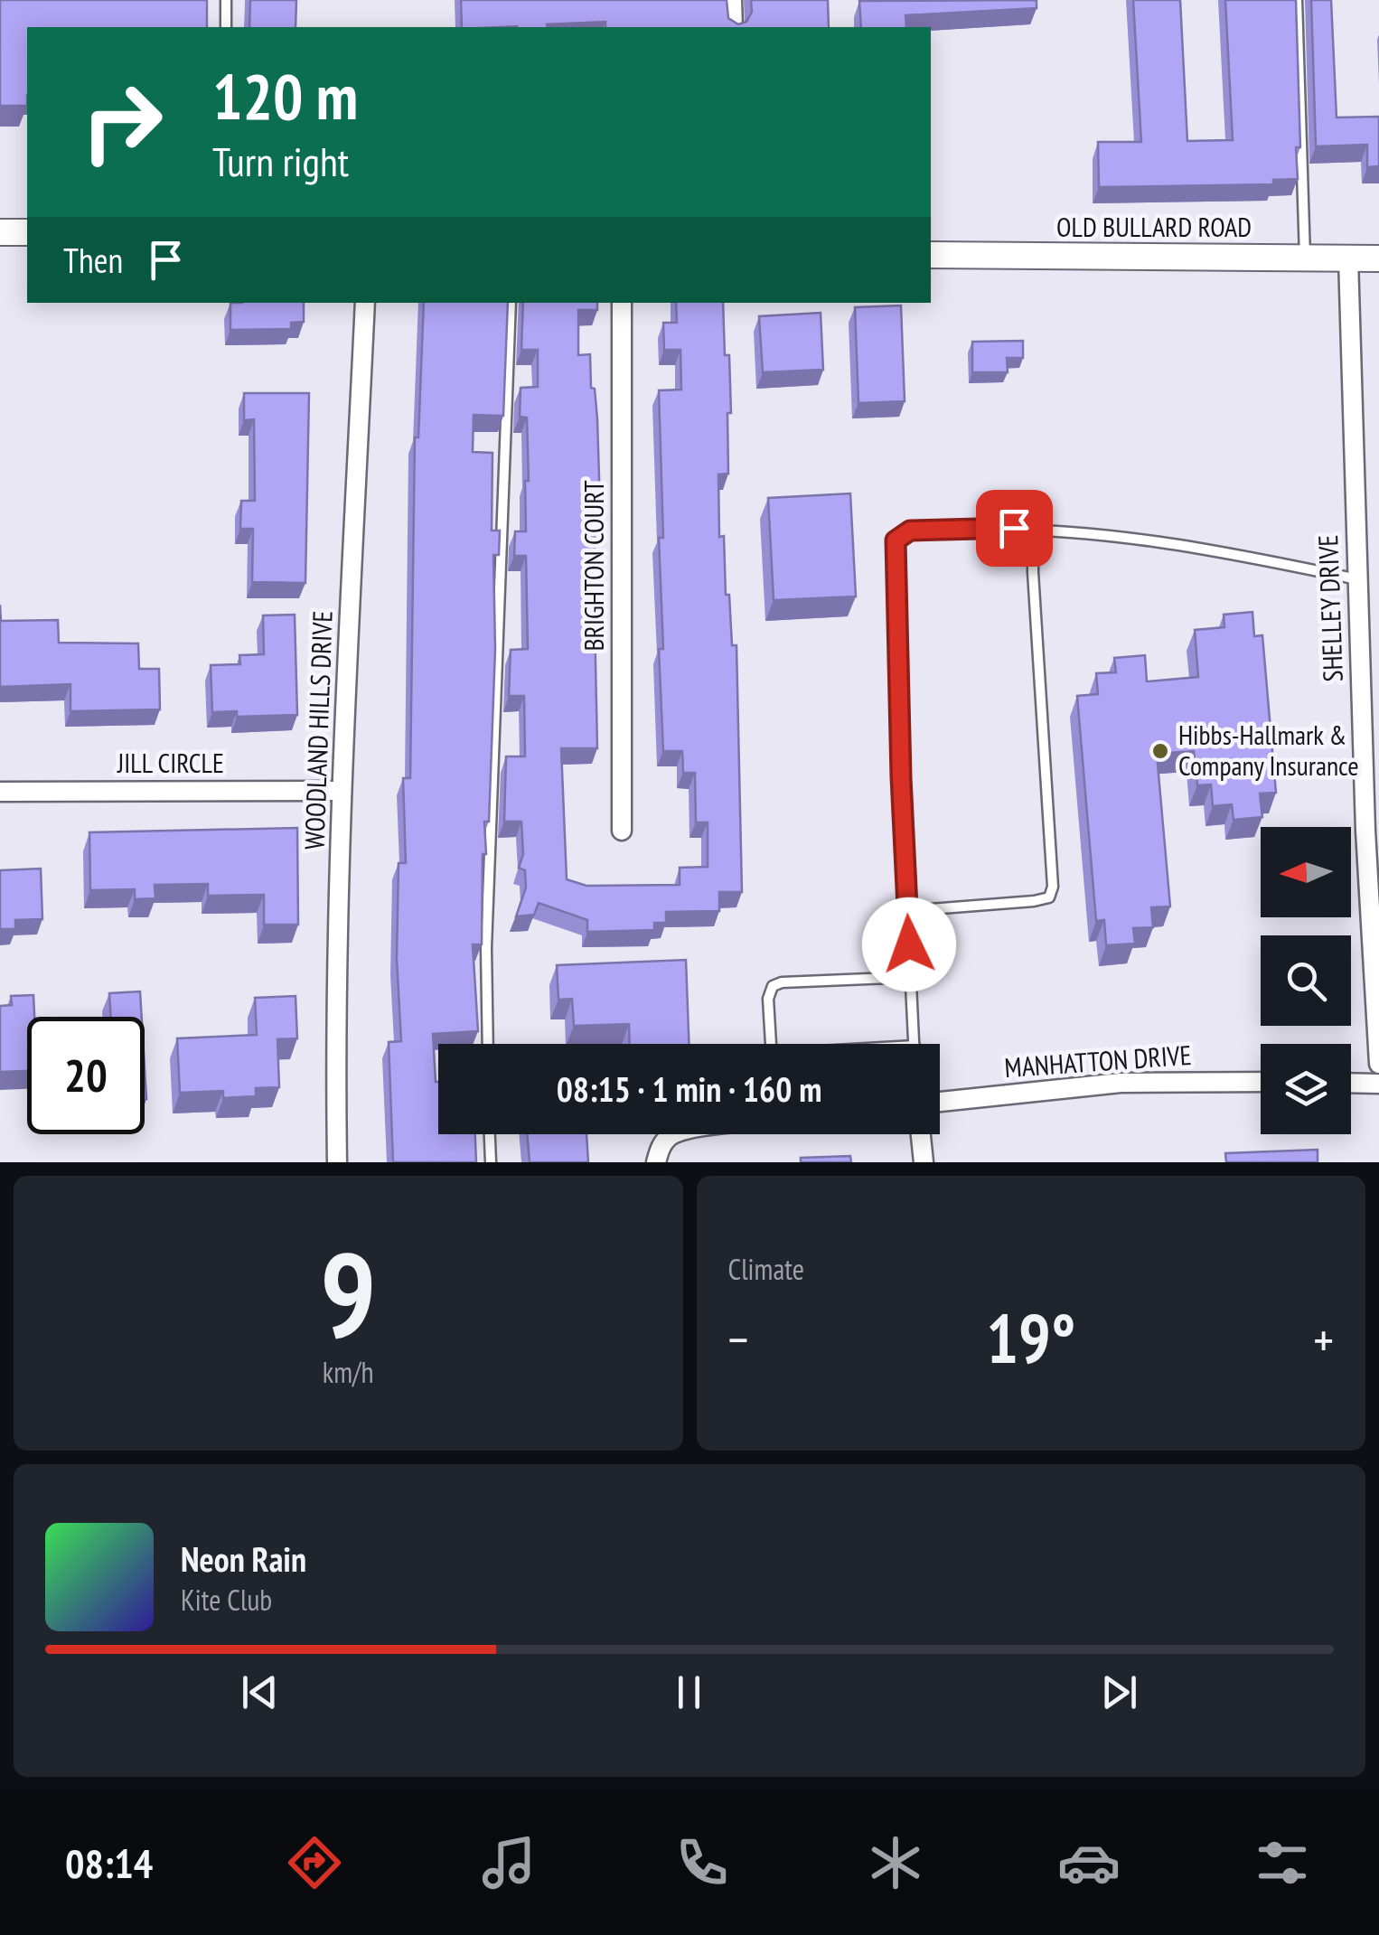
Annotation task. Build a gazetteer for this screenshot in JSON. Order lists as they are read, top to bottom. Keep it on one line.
{"streets":{"street":["OLD BULLARD ROAD","BRIGHTON COURT","SHELLEY DRIVE","WOODLAND HILLS DRIVE","JILL CIRCLE","MANHATTON DRIVE"]},"crossings":[["OLD BULLARD ROAD","SHELLEY DRIVE"],["WOODLAND HILLS DRIVE","JILL CIRCLE"]],"places":["Hibbs-Hallmark & Company Insurance"],"north":"left","page":{"turn":["120 m","Turn right"],"then":"Then","limit":"20","trip":"08:15 · 1 min · 160 m","tile":[["9","km/h"],"Climate"],"heat":["−","19°","+"],"song":["Neon Rain","Kite Club"],"tabs":"08:14"}}
